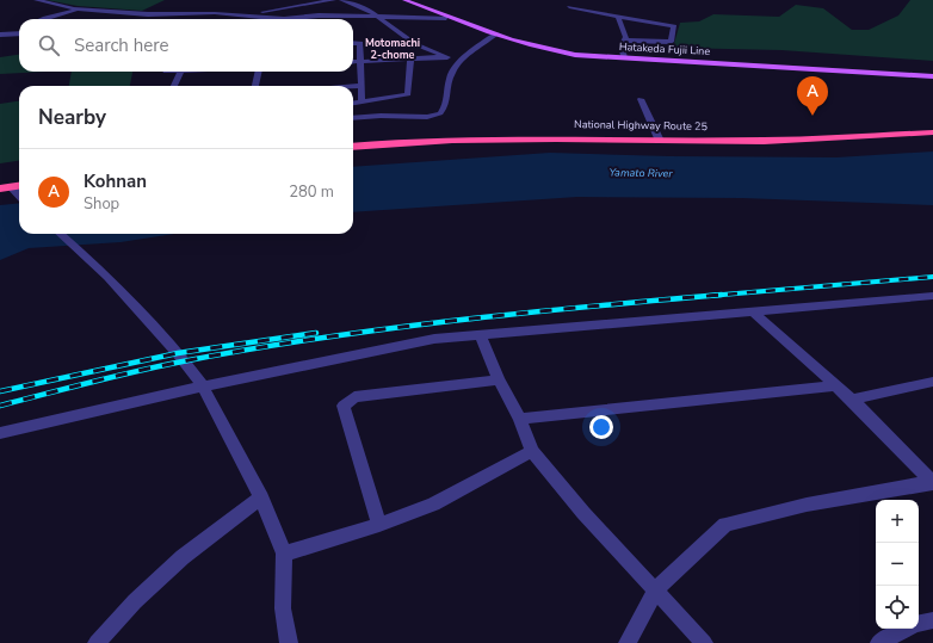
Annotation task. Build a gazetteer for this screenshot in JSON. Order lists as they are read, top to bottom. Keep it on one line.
{"streets":{"highway":["National Highway Route 25"],"main road":["Hatakeda Fujii Line"]},"districts":["Motomachi 2-chome"],"water":["Yamato River"],"page":{"search":"Search here","pins":"A","heading":"Nearby","list":[{"mark":"A","name":"Kohnan","note":"Shop","value":"280 m"}],"map_buttons":["+","−"]}}
